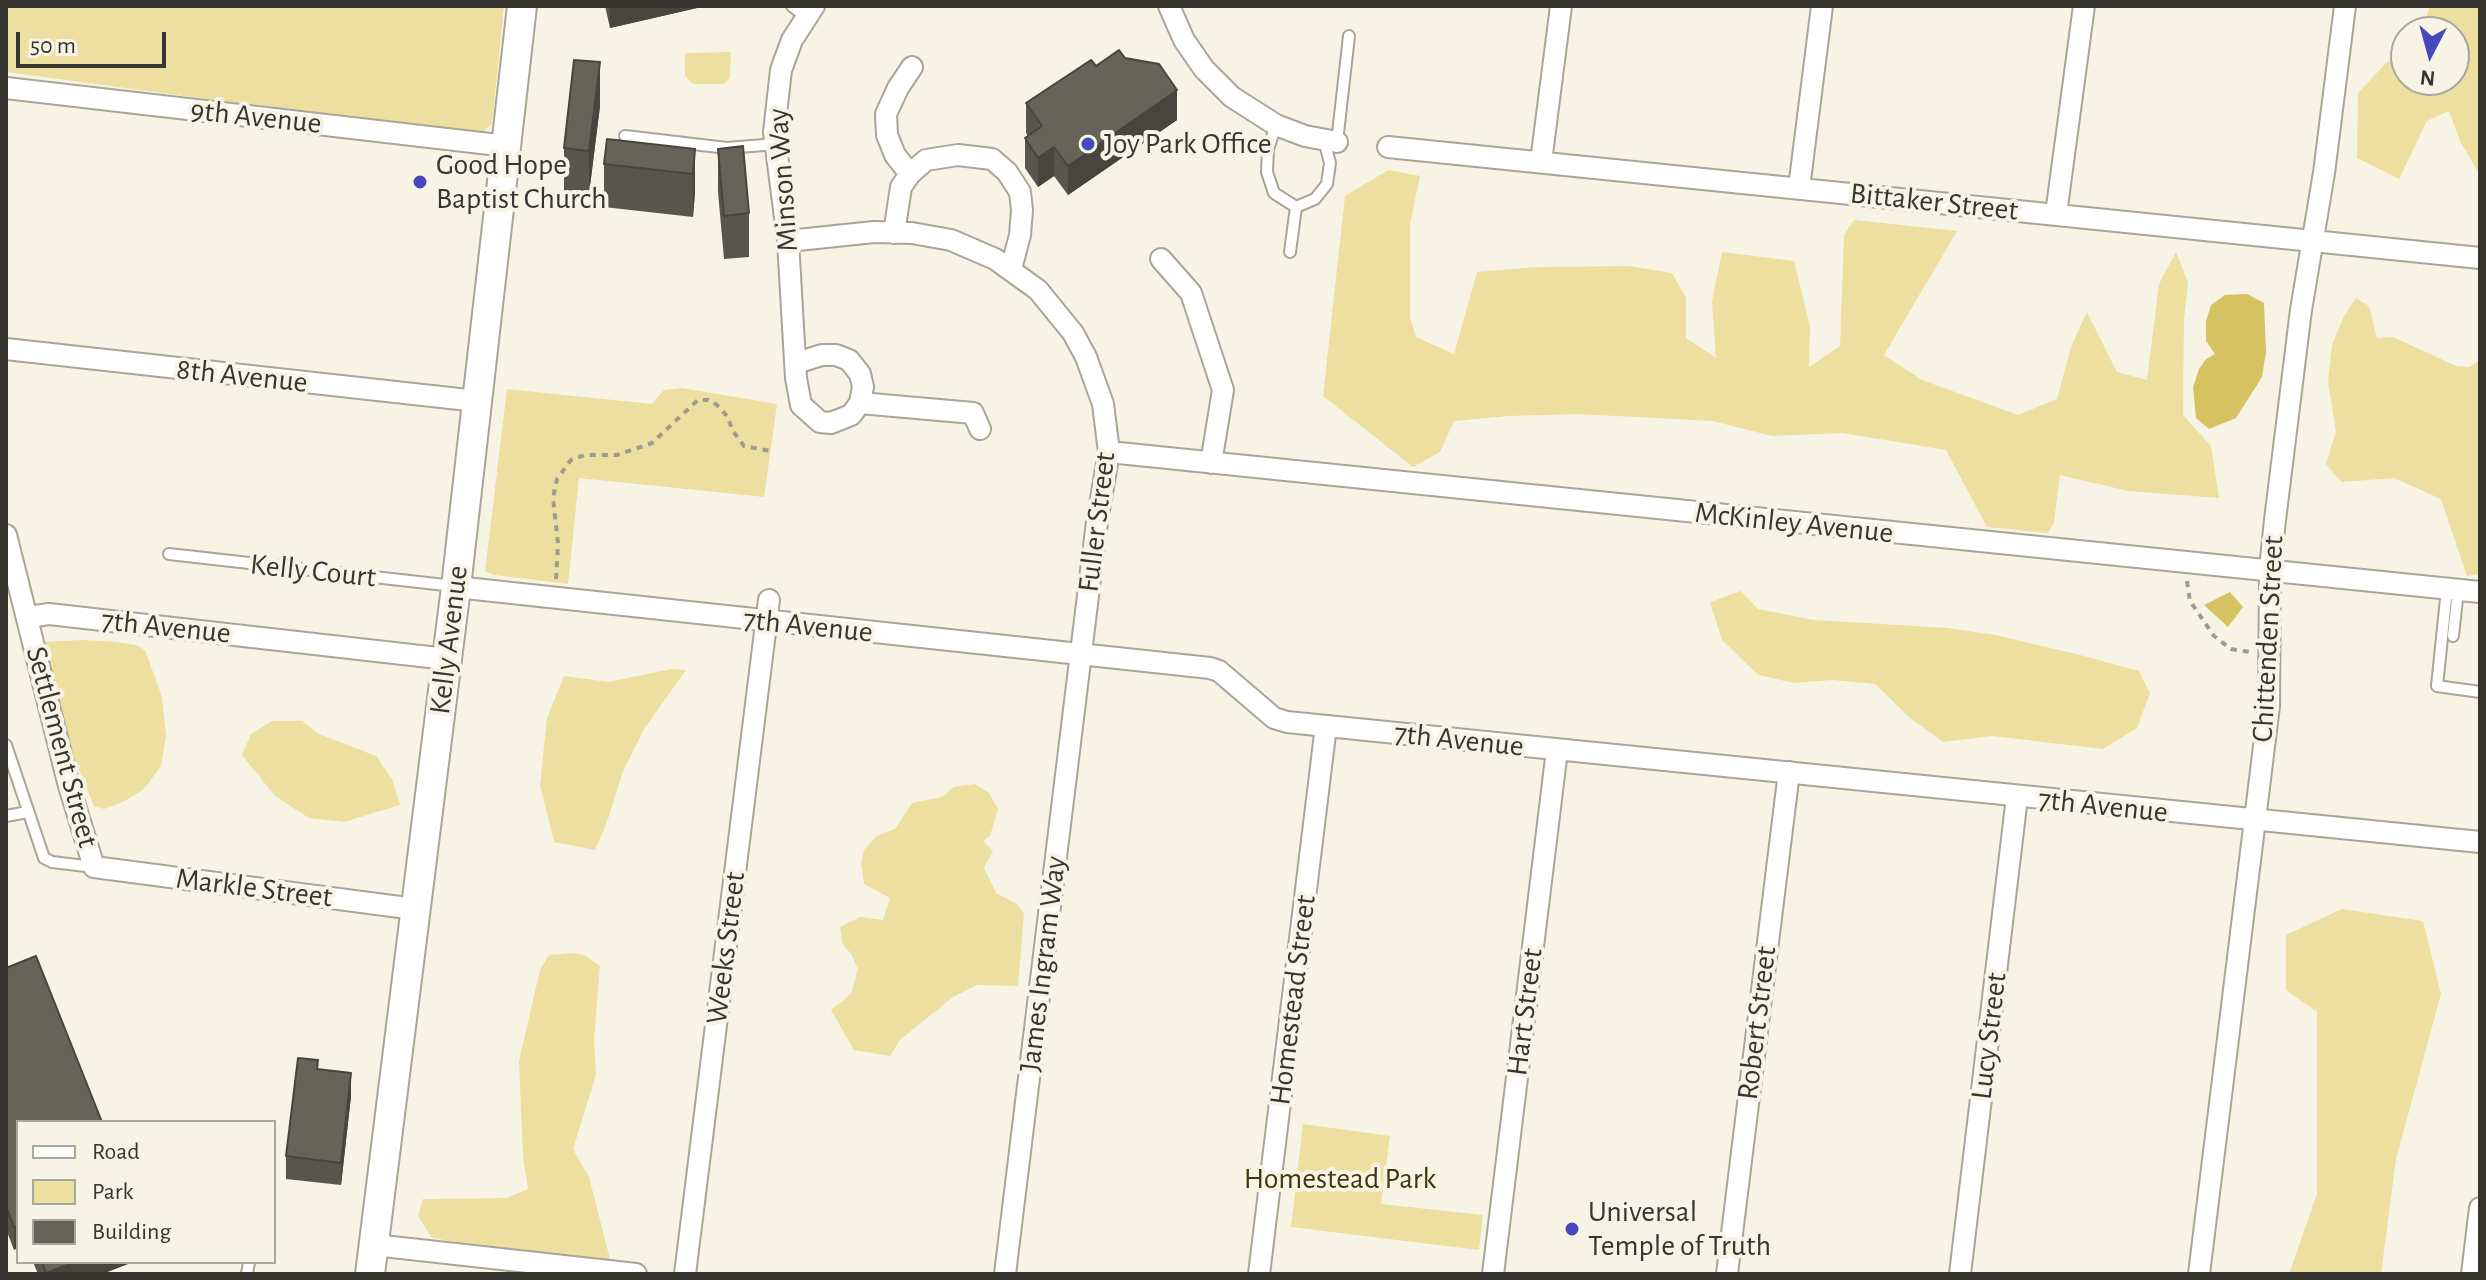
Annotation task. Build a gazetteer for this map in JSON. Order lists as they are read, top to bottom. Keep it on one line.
{"streets":{"main road":["Kelly Avenue"],"street":["9th Avenue","Minson Way","Bittaker Street","8th Avenue","Fuller Street","McKinley Avenue","7th Avenue","Chittenden Street","Settlement Street","Markle Street","Weeks Street","James Ingram Way","Homestead Street","Hart Street","Robert Street","Lucy Street"],"lane":["Kelly Court"]},"crossings":[["9th Avenue","Kelly Avenue"],["Minson Way","Fuller Street"],["Bittaker Street","Chittenden Street"],["8th Avenue","Kelly Avenue"],["Fuller Street","McKinley Avenue"],["Fuller Street","7th Avenue"],["Fuller Street","James Ingram Way"],["McKinley Avenue","Chittenden Street"],["Kelly Court","7th Avenue"],["Kelly Court","Kelly Avenue"],["7th Avenue","Chittenden Street"],["7th Avenue","Kelly Avenue"],["7th Avenue","Settlement Street"],["7th Avenue","Weeks Street"],["7th Avenue","James Ingram Way"],["7th Avenue","Homestead Street"],["7th Avenue","Hart Street"],["7th Avenue","Robert Street"],["7th Avenue","Lucy Street"],["Kelly Avenue","Markle Street"],["Settlement Street","Markle Street"]],"parks":["Homestead Park"],"places":["Joy Park Office","Good Hope Baptist Church","Universal Temple of Truth"],"legend":["Road","Park","Building"],"scale_bar":"50 m","north":"bottom"}
